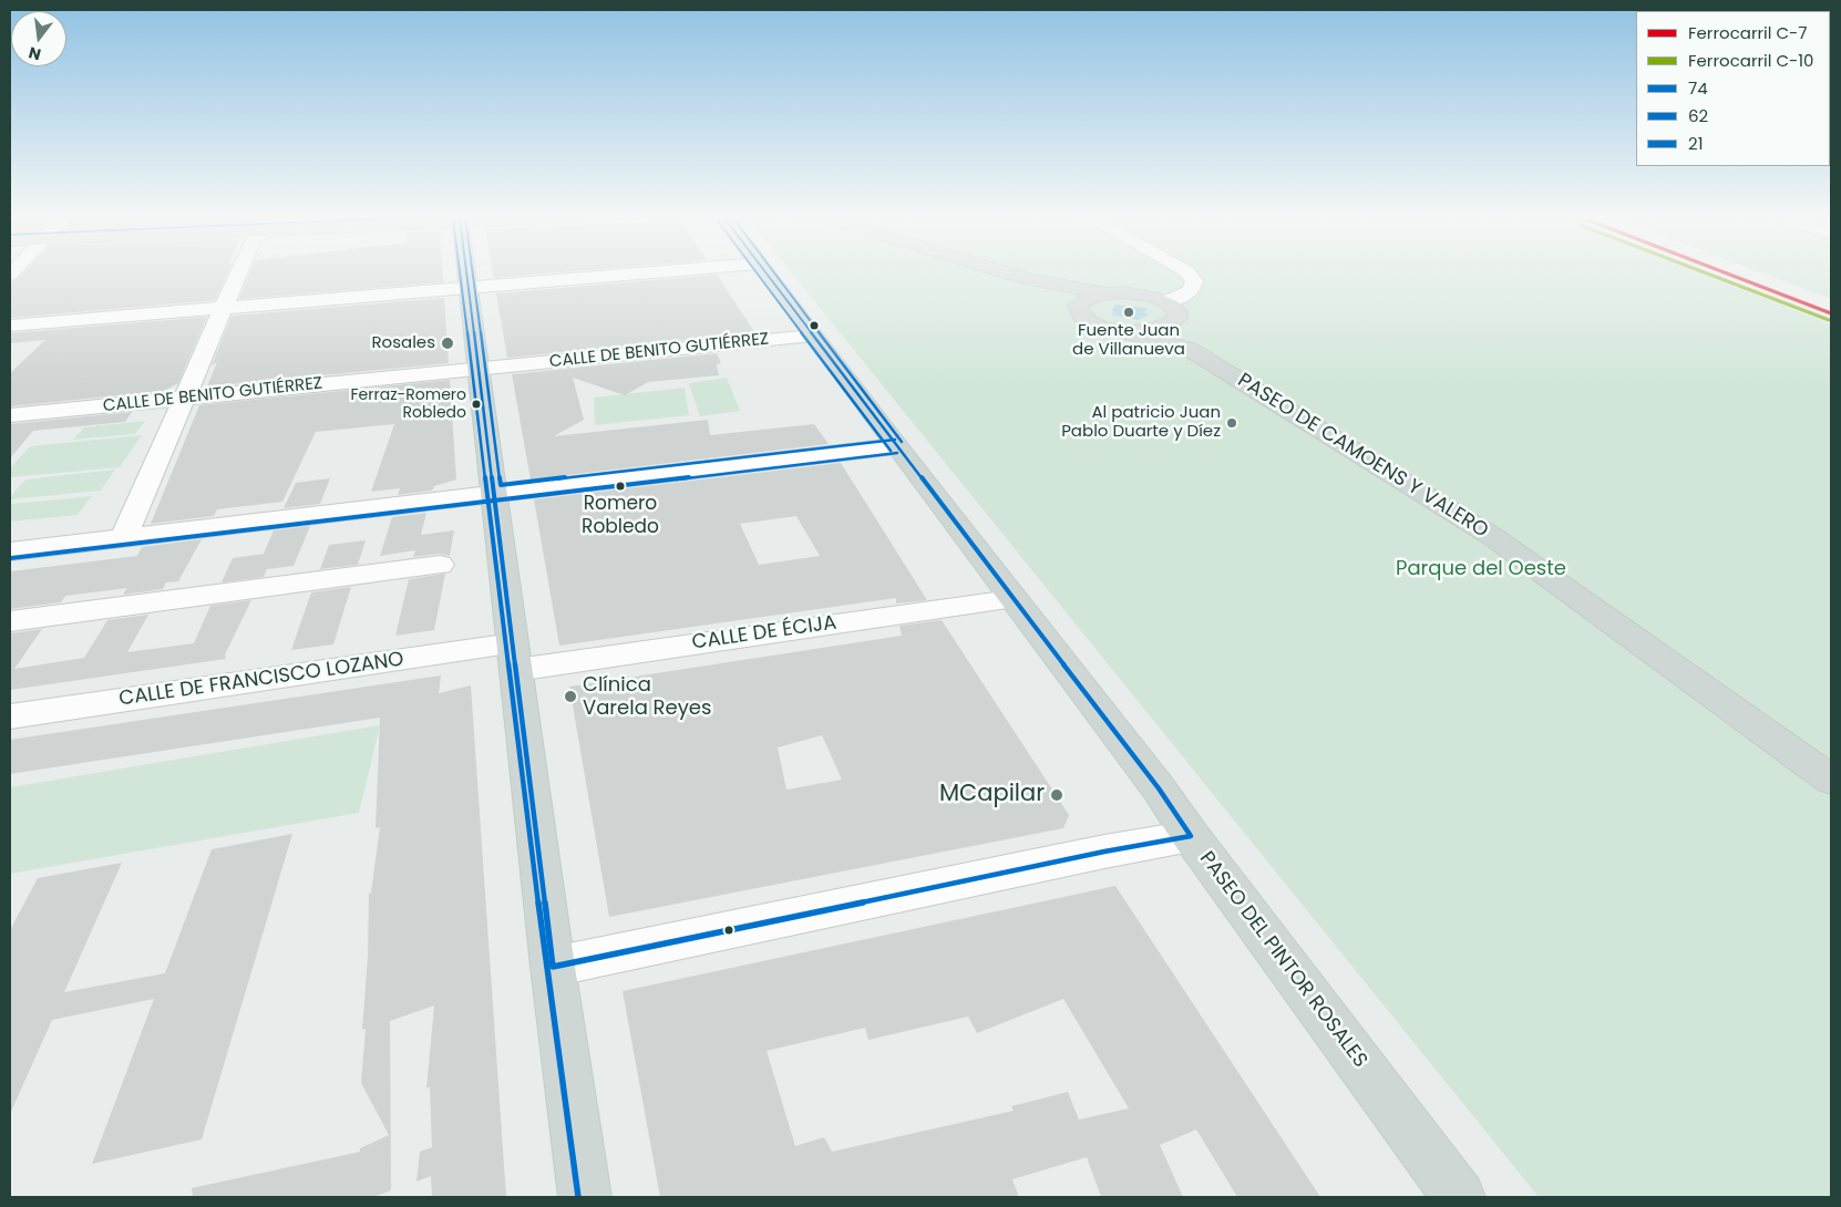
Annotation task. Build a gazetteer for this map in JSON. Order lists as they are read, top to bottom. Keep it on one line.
{"streets":{"main road":["PASEO DE CAMOENS Y VALERO","PASEO DEL PINTOR ROSALES"],"street":["CALLE DE BENITO GUTIÉRREZ","CALLE DE ÉCIJA","CALLE DE FRANCISCO LOZANO"]},"crossings":[["CALLE DE BENITO GUTIÉRREZ","PASEO DEL PINTOR ROSALES"],["CALLE DE ÉCIJA","CALLE DE FRANCISCO LOZANO"],["CALLE DE ÉCIJA","PASEO DEL PINTOR ROSALES"]],"parks":["Parque del Oeste"],"places":["Fuente Juan de Villanueva","Rosales","Ferraz-Romero Robledo","Al patricio Juan Pablo Duarte y Díez","Romero Robledo","Clínica Varela Reyes","MCapilar"],"lines":["rail line C-7","rail line C-10","transit line 74","transit line 62","transit line 21"],"legend":["Ferrocarril C-7","Ferrocarril C-10","74","62","21"],"north":"bottom"}
